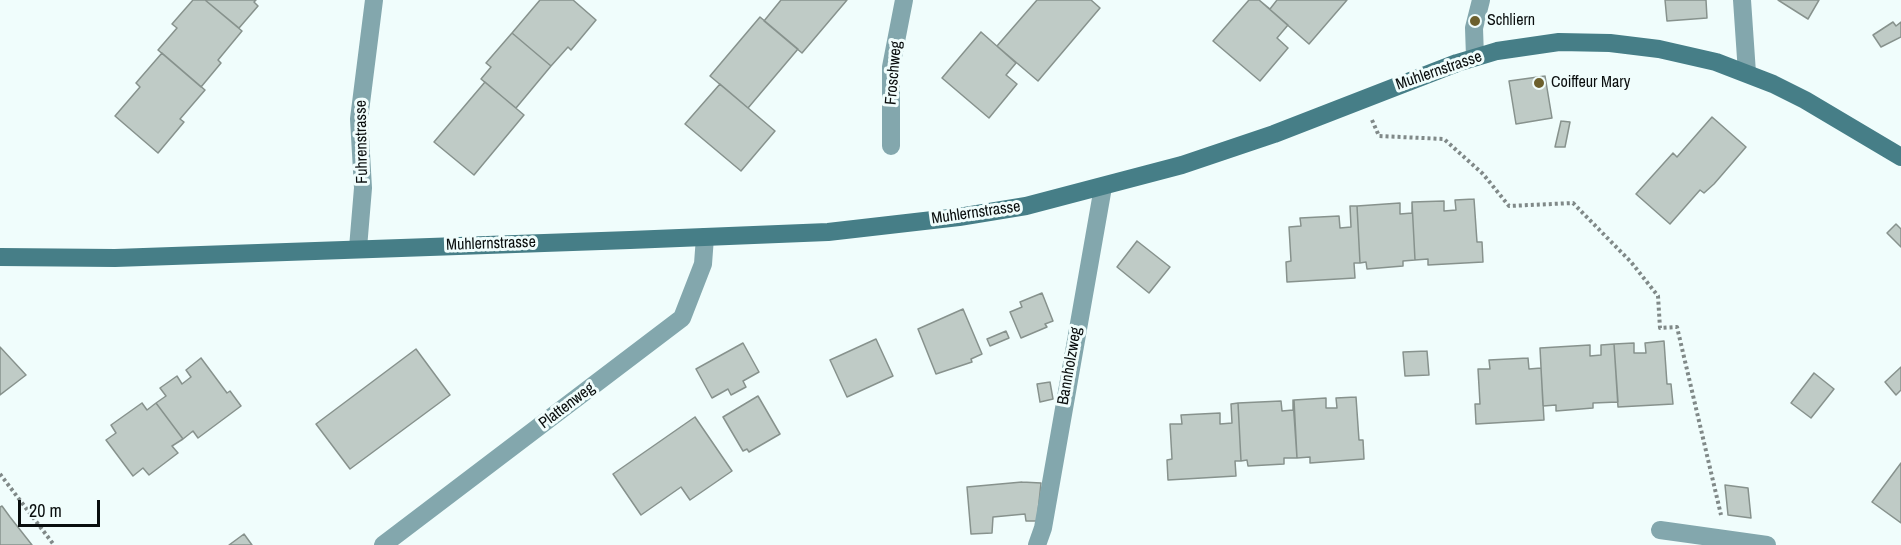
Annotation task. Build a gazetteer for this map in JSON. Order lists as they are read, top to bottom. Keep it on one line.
{"streets":{"street":["Muhlernstrasse","Froschweg","Fuhrenstrasse","Bannholzweg","Plattenweg"]},"crossings":[["Muhlernstrasse","Fuhrenstrasse"],["Muhlernstrasse","Bannholzweg"],["Muhlernstrasse","Plattenweg"]],"places":["Schliern","Coiffeur Mary"],"scale_bar":"20 m"}
